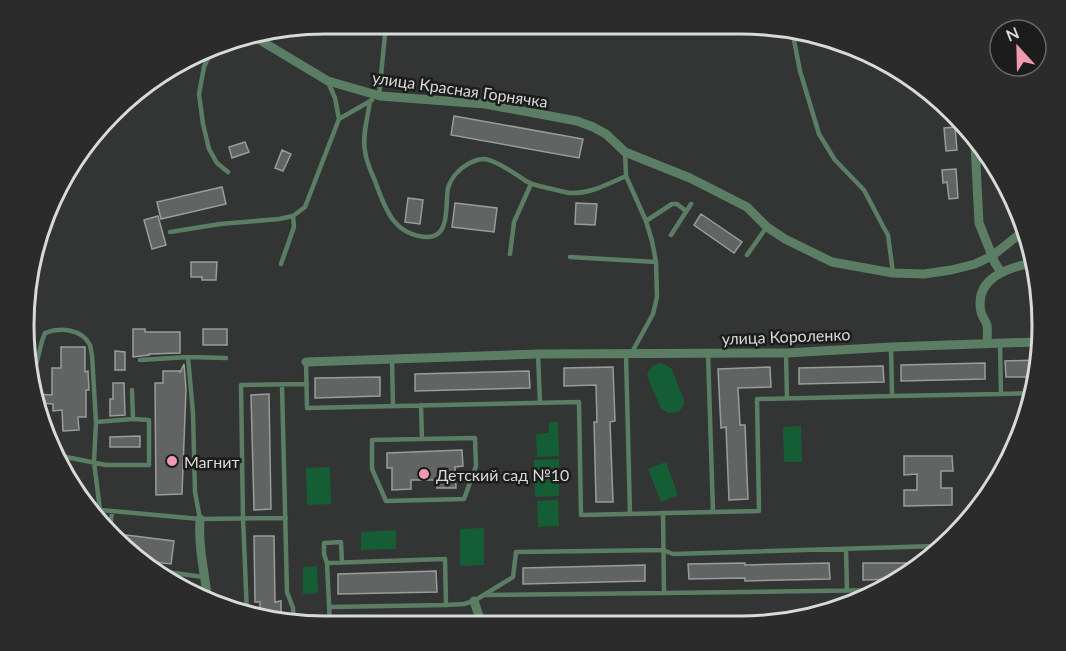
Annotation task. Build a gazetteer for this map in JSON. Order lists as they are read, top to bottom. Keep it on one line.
{"streets":{"street":["улица Красная Горнячка","улица Короленко"]},"places":["Магнит","Детский сад №10"],"north":"top"}
